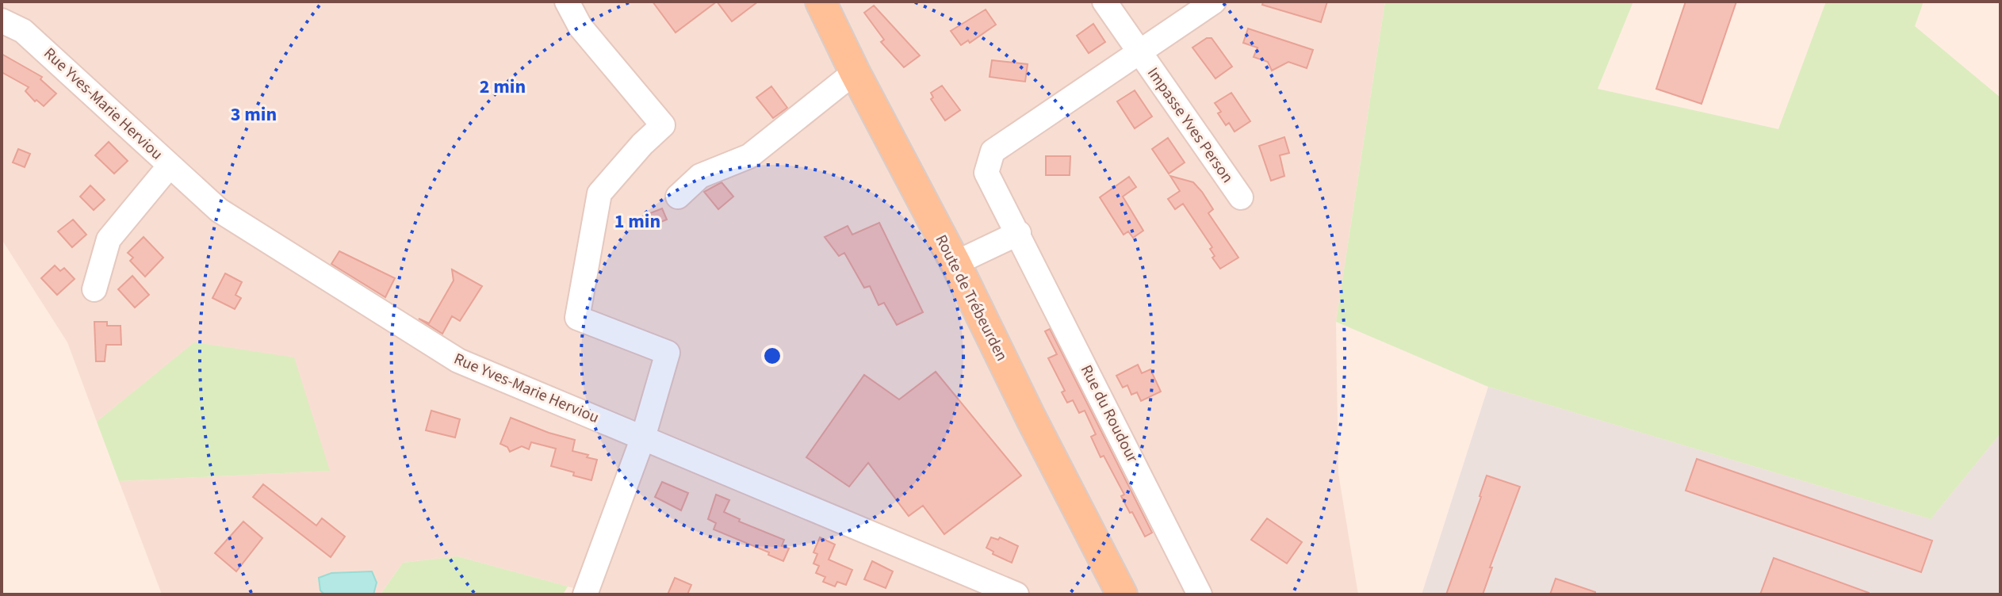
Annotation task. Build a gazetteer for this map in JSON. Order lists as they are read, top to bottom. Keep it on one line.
{"streets":{"main road":["Route de Trébeurden"],"street":["Rue Yves-Marie Herviou","Impasse Yves Person","Rue du Roudour"]},"crossings":[["Impasse Yves Person","Rue du Roudour"]],"rings":["2 min","3 min","1 min"]}
